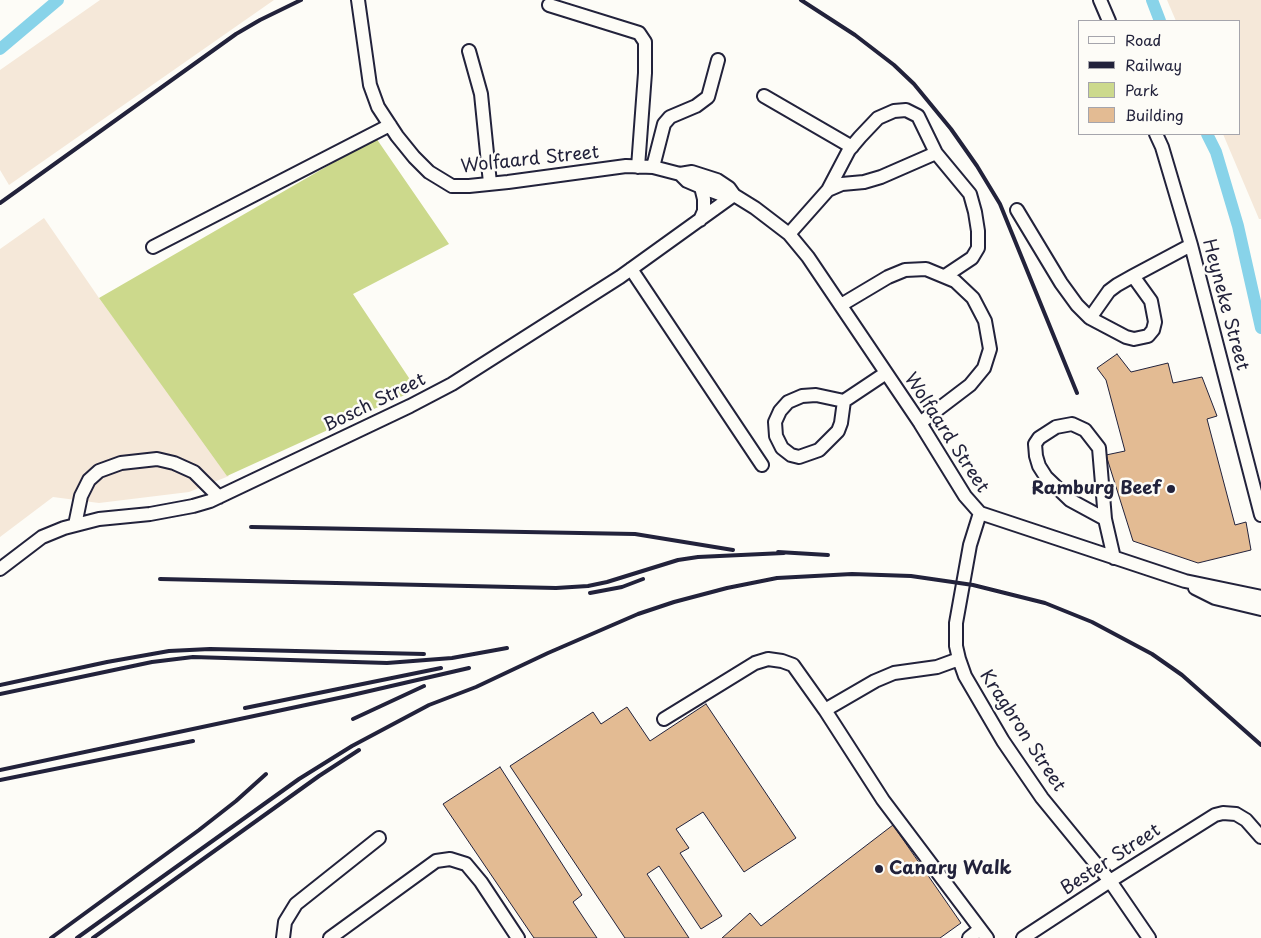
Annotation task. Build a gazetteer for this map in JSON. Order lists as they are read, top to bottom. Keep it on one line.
{"streets":{"street":["Wolfaard Street","Heyneke Street","Bosch Street","Kragbron Street","Bester Street"]},"crossings":[["Wolfaard Street","Bosch Street"],["Wolfaard Street","Kragbron Street"],["Kragbron Street","Bester Street"]],"places":["Ramburg Beef","Canary Walk"],"legend":["Road","Railway","Park","Building"]}
